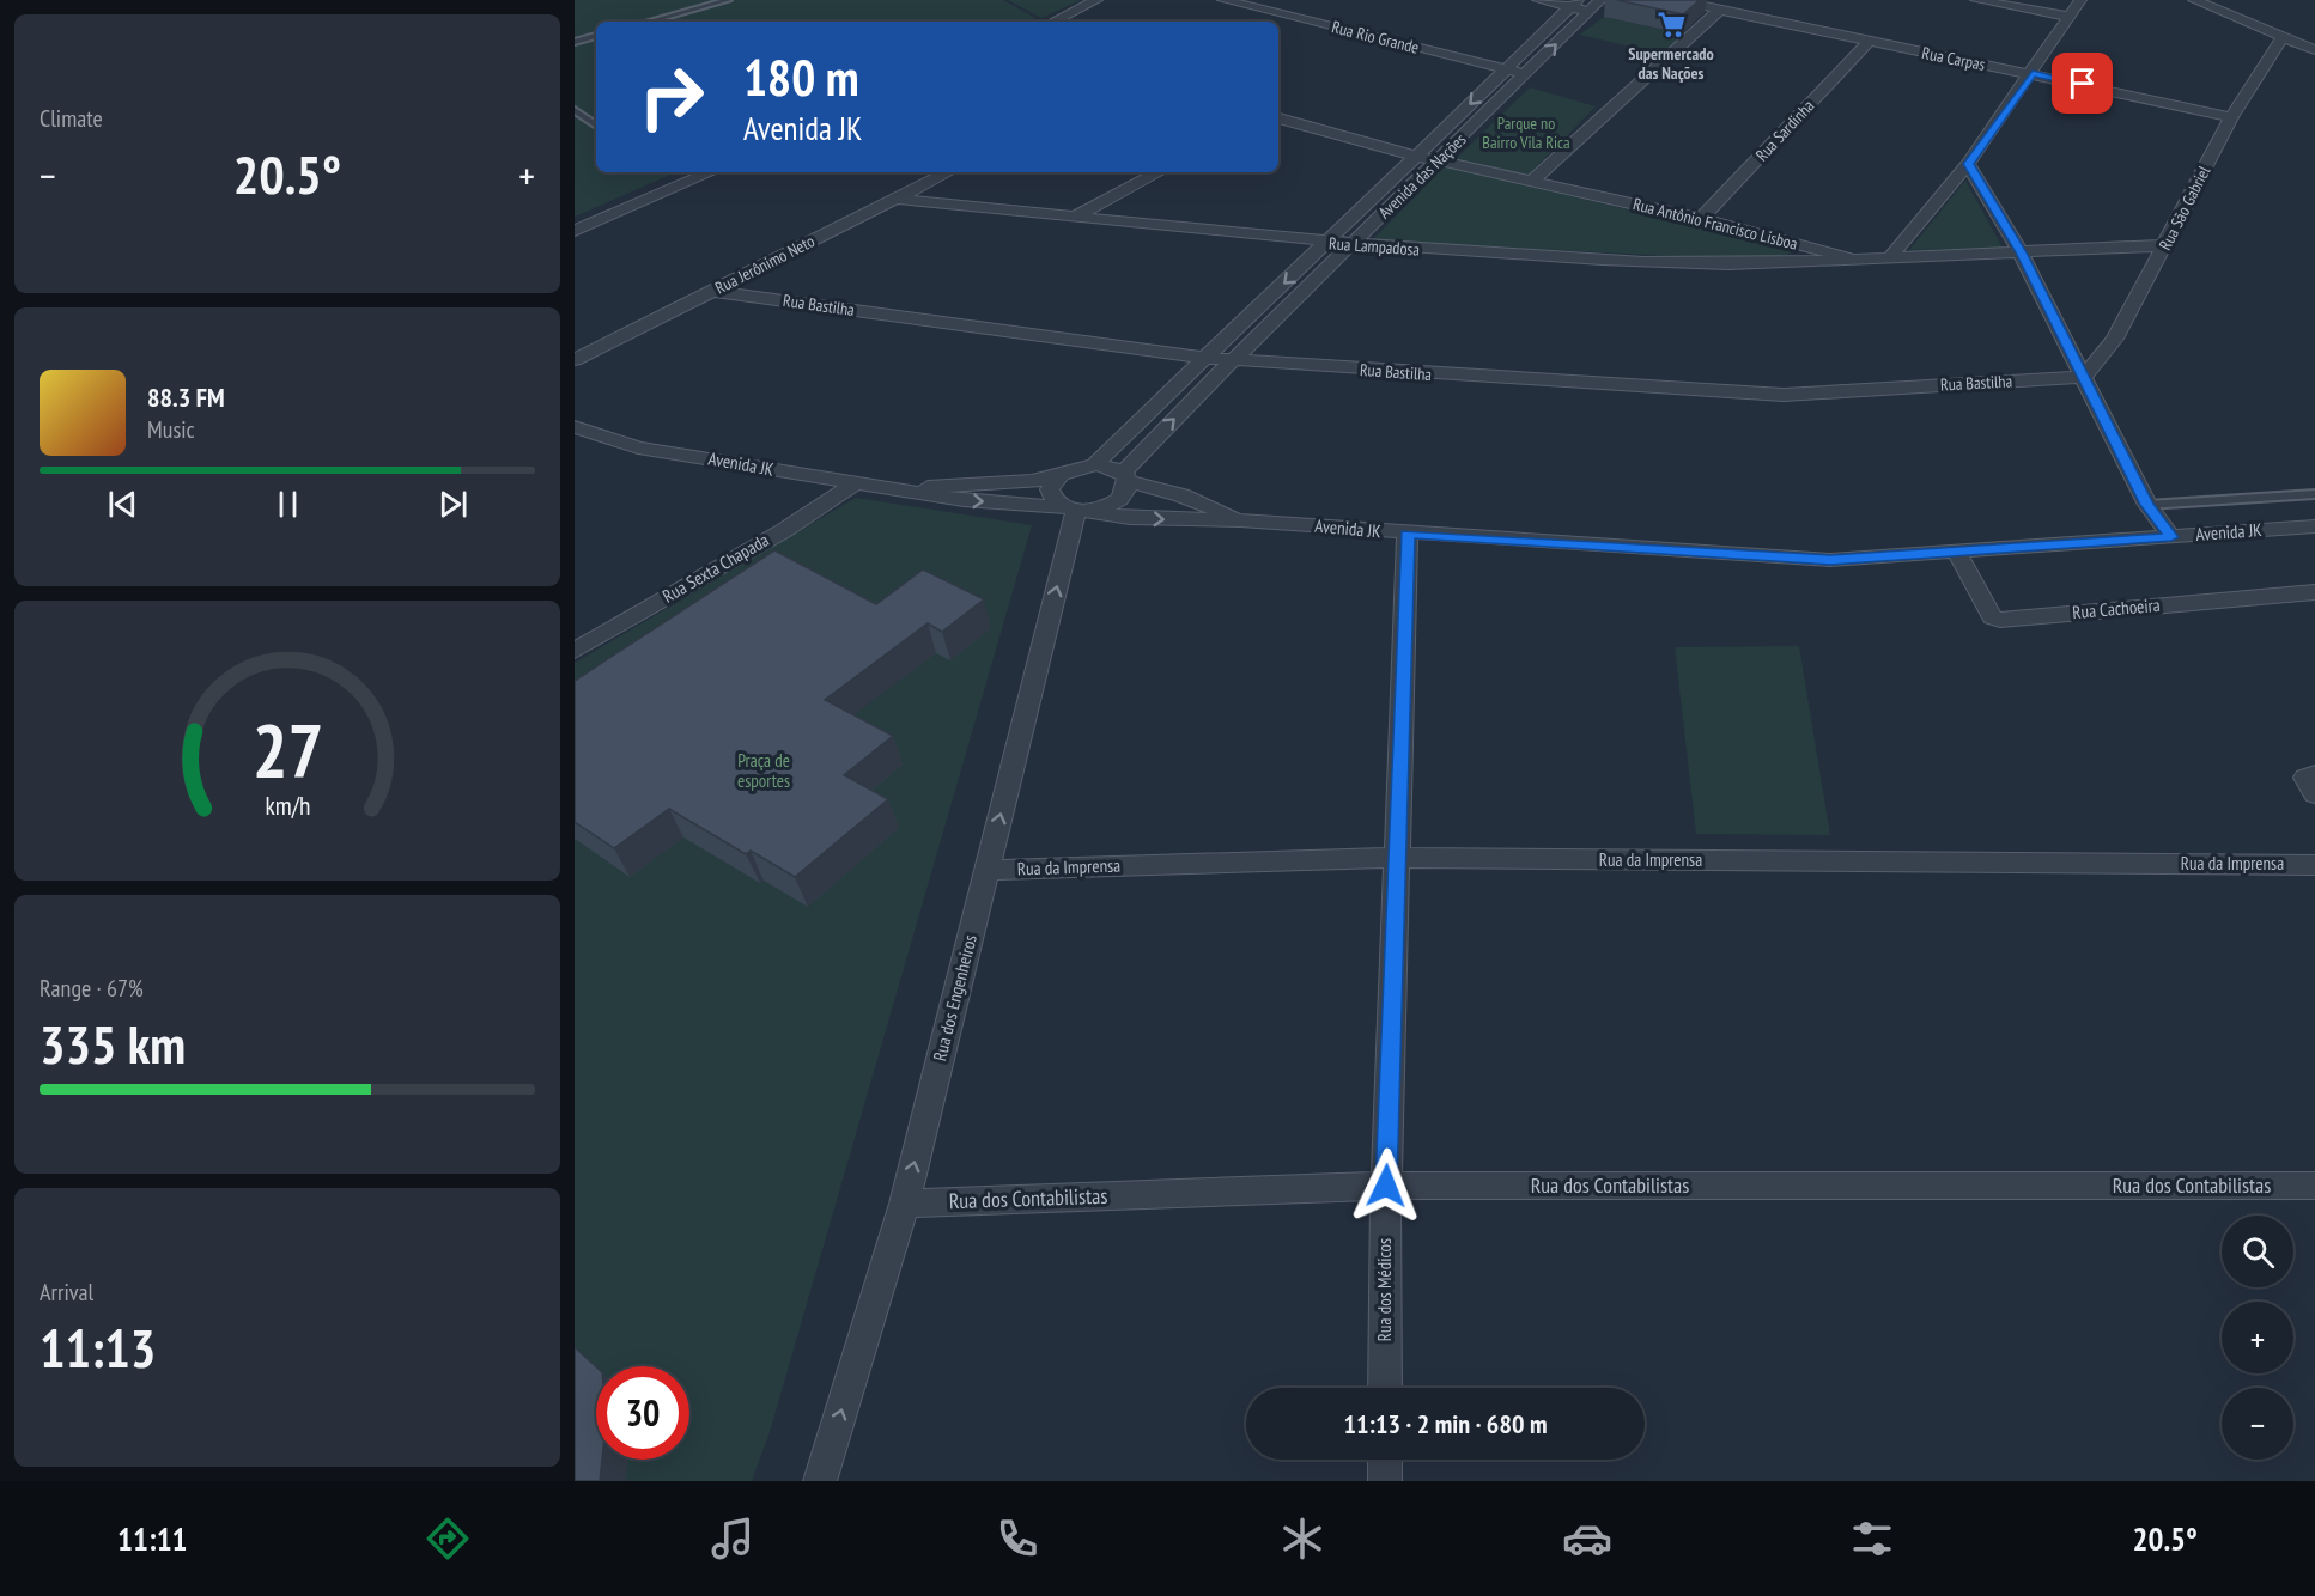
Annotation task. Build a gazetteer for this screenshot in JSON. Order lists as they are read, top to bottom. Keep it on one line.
{"streets":{"street":["Rua Rio Grande","Rua Carpas","Rua Sardinha","Avenida das Nações","Rua São Gabriel","Rua Antônio Francisco Lisboa","Rua Lampadosa","Rua Jerônimo Neto","Rua Bastilha","Avenida JK","Rua Sexta Chapada","Rua Cachoeira","Rua da Imprensa","Rua dos Engenheiros","Rua dos Contabilistas","Rua dos Médicos"]},"crossings":[["Rua Rio Grande","Avenida das Nações"],["Rua Carpas","Rua Sardinha"],["Rua Carpas","Rua São Gabriel"],["Rua Sardinha","Rua Antônio Francisco Lisboa"],["Avenida das Nações","Rua Antônio Francisco Lisboa"],["Avenida das Nações","Rua Lampadosa"],["Avenida das Nações","Rua Bastilha"],["Avenida das Nações","Avenida JK"],["Avenida das Nações","Rua dos Engenheiros"],["Rua São Gabriel","Rua Antônio Francisco Lisboa"],["Rua São Gabriel","Rua Bastilha"],["Rua Antônio Francisco Lisboa","Rua Lampadosa"],["Rua Lampadosa","Rua Jerônimo Neto"],["Rua Jerônimo Neto","Rua Bastilha"],["Avenida JK","Rua Sexta Chapada"],["Avenida JK","Rua Cachoeira"],["Avenida JK","Rua dos Engenheiros"],["Avenida JK","Rua dos Médicos"],["Rua da Imprensa","Rua dos Engenheiros"],["Rua da Imprensa","Rua dos Médicos"],["Rua dos Engenheiros","Rua dos Contabilistas"],["Rua dos Contabilistas","Rua dos Médicos"]],"one_way":["Rua dos Engenheiros"],"parks":["Parque no Bairro Vila Rica","Praça de esportes"],"places":{"supermarket":["Supermercado das Nações"]},"page":{"tile":["Climate",["Range · 67%","335 km"],["Arrival","11:13"]],"turn":["180 m","Avenida JK"],"heat":["−","20.5°","+"],"song":["88.3 FM","Music"],"map_buttons":["+","−"],"limit":"30","trip":"11:13 · 2 min · 680 m","tabs":["11:11","20.5°"],"gauge":["27","km/h"]}}
